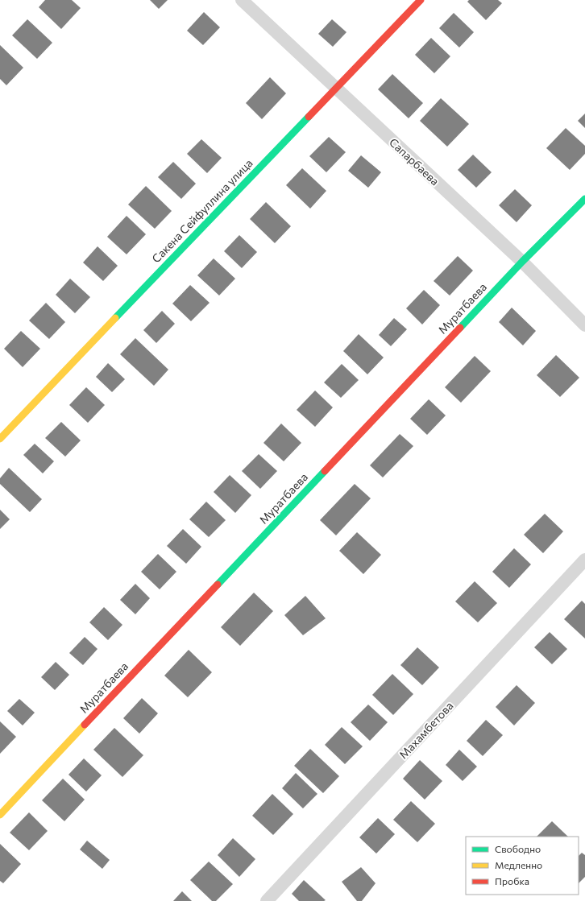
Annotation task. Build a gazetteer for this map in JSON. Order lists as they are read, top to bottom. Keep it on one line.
{"streets":{"street":["Сапарбаева","Сакена Сейфуллина улица","Муратбаева","Махамбетова"]},"crossings":[["Сапарбаева","Сакена Сейфуллина улица"],["Сапарбаева","Муратбаева"]],"legend":["Свободно","Медленно","Пробка"]}
